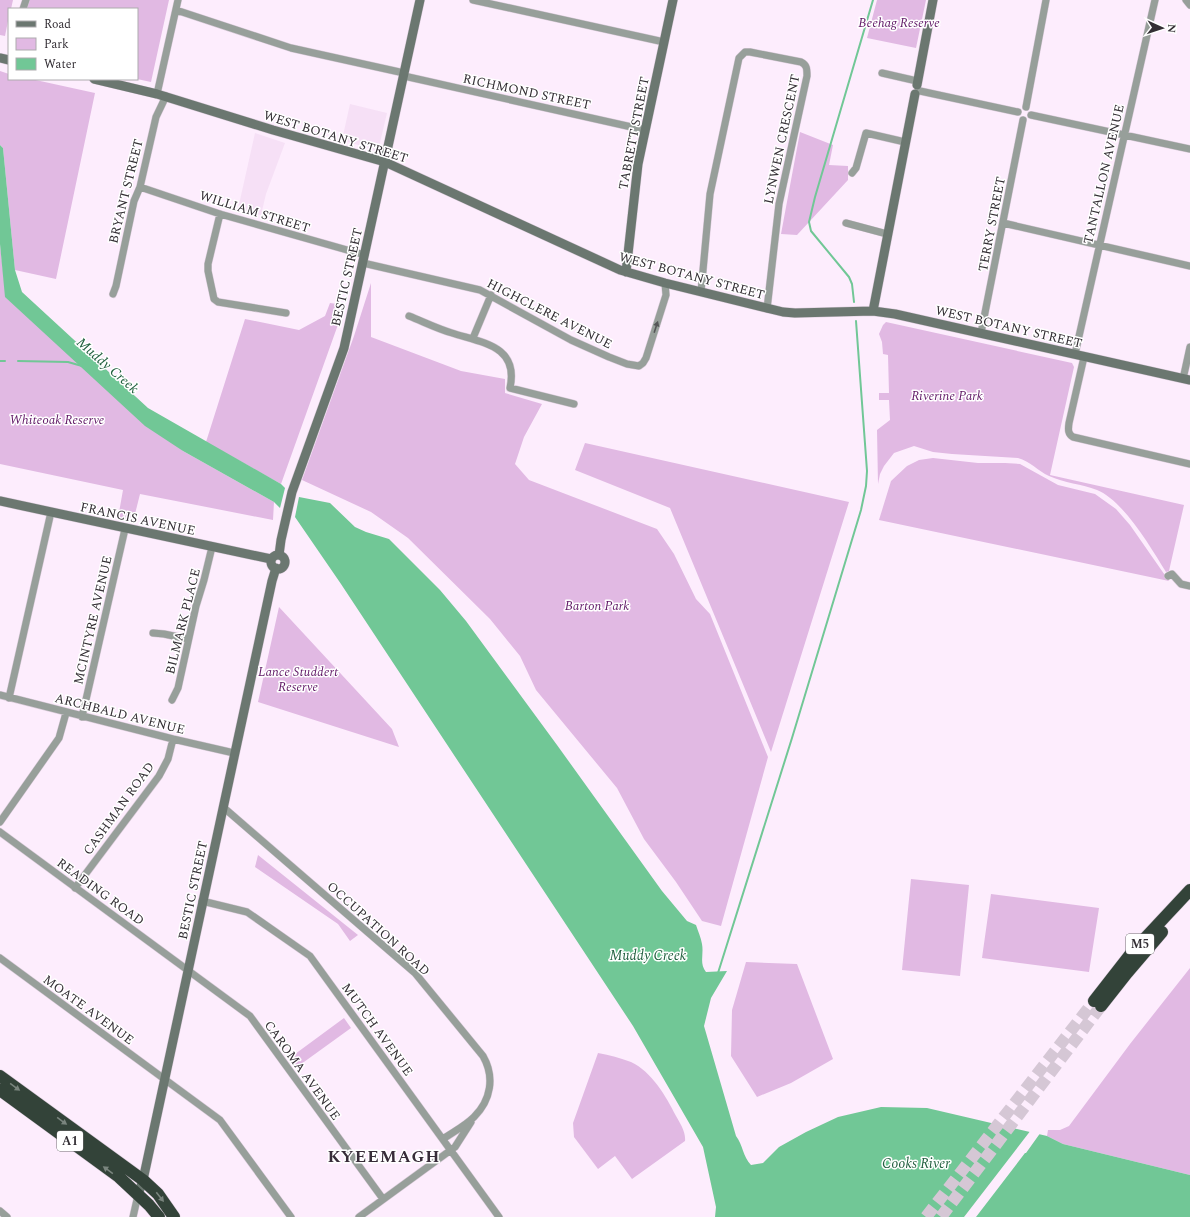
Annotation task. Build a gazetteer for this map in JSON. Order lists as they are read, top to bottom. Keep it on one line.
{"streets":{"highway":["M5","A1"],"main road":["TABRETT STREET","WEST BOTANY STREET","BESTIC STREET","FRANCIS AVENUE"],"street":["RICHMOND STREET","LYNWEN CRESCENT","TANTALLON AVENUE","BRYANT STREET","WILLIAM STREET","TERRY STREET","HIGHCLERE AVENUE","MCINTYRE AVENUE","BILMARK PLACE","ARCHBALD AVENUE","CASHMAN ROAD","READING ROAD","OCCUPATION ROAD","MOATE AVENUE","MUTCH AVENUE","CAROMA AVENUE"]},"crossings":[["RICHMOND STREET","TABRETT STREET"],["RICHMOND STREET","BRYANT STREET"],["RICHMOND STREET","BESTIC STREET"],["TABRETT STREET","WEST BOTANY STREET"],["WEST BOTANY STREET","LYNWEN CRESCENT"],["WEST BOTANY STREET","TANTALLON AVENUE"],["WEST BOTANY STREET","BRYANT STREET"],["WEST BOTANY STREET","TERRY STREET"],["WEST BOTANY STREET","BESTIC STREET"],["WEST BOTANY STREET","HIGHCLERE AVENUE"],["BRYANT STREET","WILLIAM STREET"],["WILLIAM STREET","BESTIC STREET"],["WILLIAM STREET","HIGHCLERE AVENUE"],["BESTIC STREET","HIGHCLERE AVENUE"],["BESTIC STREET","FRANCIS AVENUE"],["BESTIC STREET","ARCHBALD AVENUE"],["BESTIC STREET","READING ROAD"],["BESTIC STREET","OCCUPATION ROAD"],["BESTIC STREET","MOATE AVENUE"],["BESTIC STREET","MUTCH AVENUE"],["BESTIC STREET","CAROMA AVENUE"],["BESTIC STREET","A1"],["FRANCIS AVENUE","MCINTYRE AVENUE"],["FRANCIS AVENUE","BILMARK PLACE"],["MCINTYRE AVENUE","ARCHBALD AVENUE"],["ARCHBALD AVENUE","CASHMAN ROAD"],["CASHMAN ROAD","READING ROAD"],["READING ROAD","CAROMA AVENUE"],["OCCUPATION ROAD","MUTCH AVENUE"]],"districts":["KYEEMAGH"],"water":["Muddy Creek","Cooks River"],"parks":["Beehag Reserve","Riverine Park","Whiteoak Reserve","Barton Park","Lance Studdert Reserve"],"legend":["Road","Park","Water"],"north":"right"}
